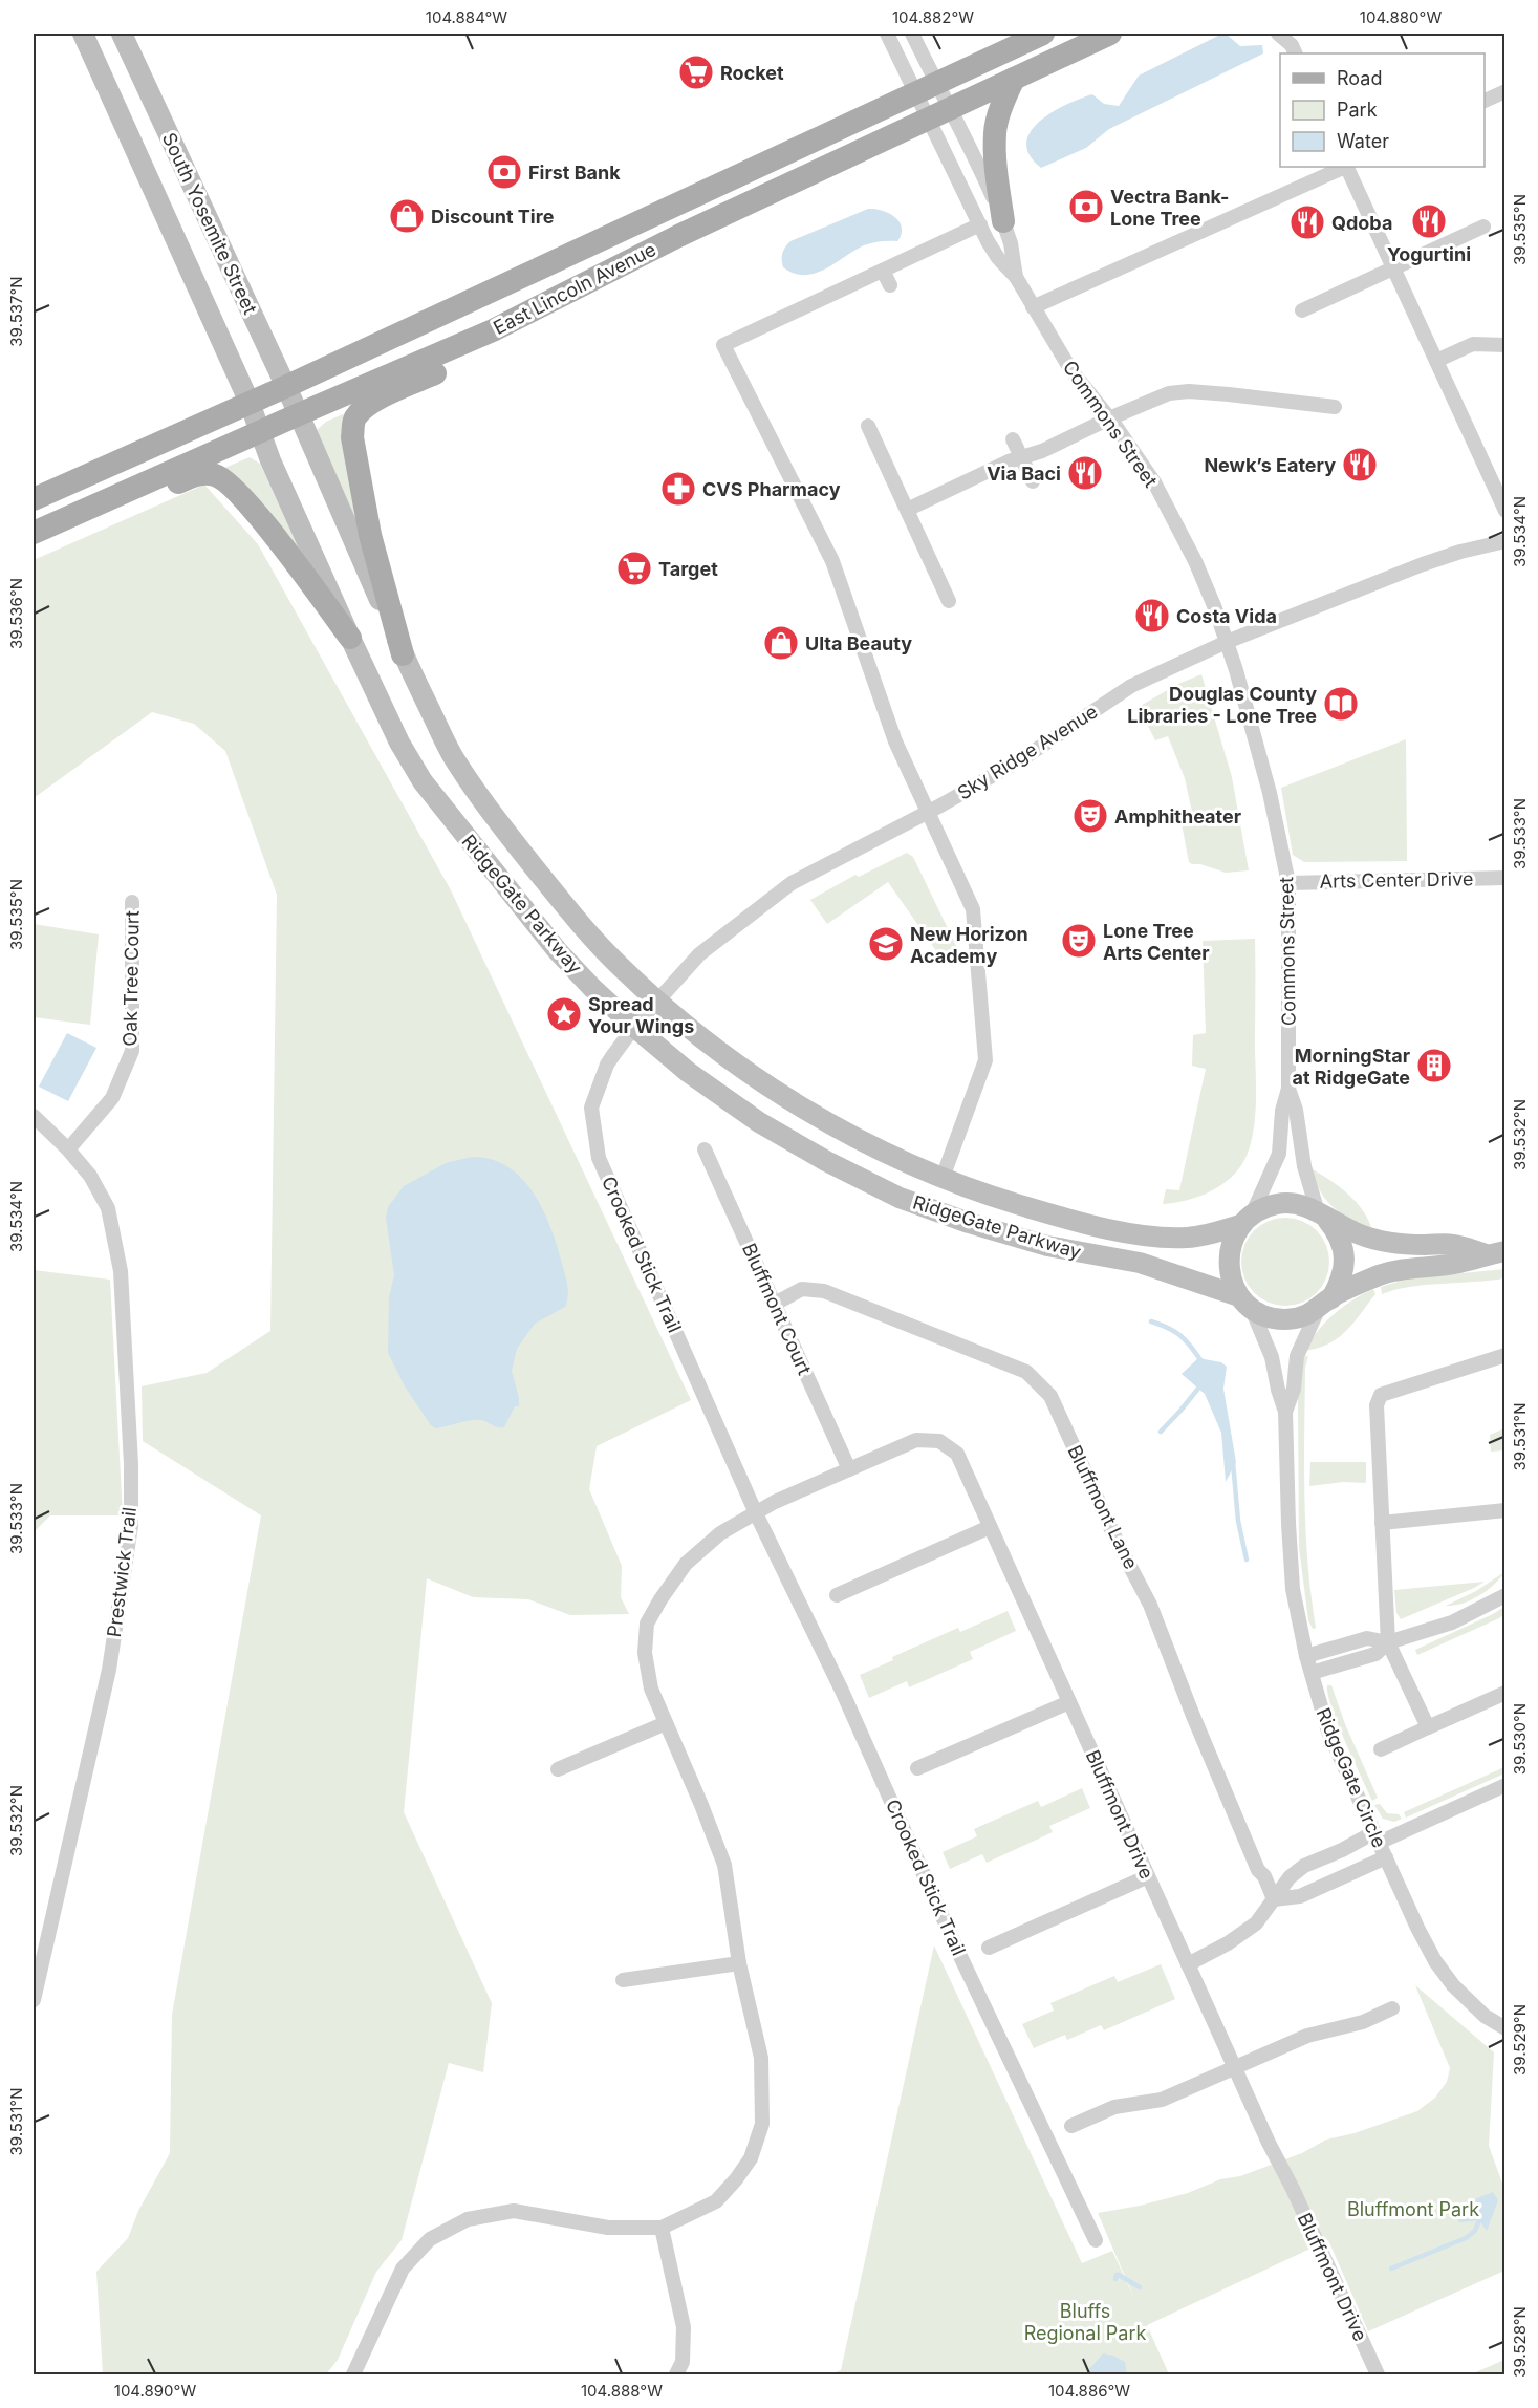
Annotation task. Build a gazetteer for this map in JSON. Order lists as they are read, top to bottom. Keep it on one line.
{"streets":{"main road":["South Yosemite Street","East Lincoln Avenue","RidgeGate Parkway"],"street":["Commons Street","Sky Ridge Avenue","Arts Center Drive","Oak Tree Court","Crooked Stick Trail","Bluffmont Court","Bluffmont Lane","Prestwick Trail","RidgeGate Circle","Bluffmont Drive"]},"crossings":[["South Yosemite Street","East Lincoln Avenue"],["South Yosemite Street","RidgeGate Parkway"],["East Lincoln Avenue","Commons Street"],["East Lincoln Avenue","RidgeGate Parkway"],["Commons Street","Sky Ridge Avenue"],["Commons Street","Arts Center Drive"],["Commons Street","RidgeGate Parkway"],["Commons Street","RidgeGate Circle"],["Sky Ridge Avenue","RidgeGate Parkway"],["Sky Ridge Avenue","Crooked Stick Trail"],["RidgeGate Parkway","Crooked Stick Trail"],["RidgeGate Parkway","RidgeGate Circle"],["Oak Tree Court","Prestwick Trail"],["Crooked Stick Trail","Bluffmont Drive"],["Bluffmont Court","Bluffmont Lane"],["Bluffmont Court","Bluffmont Drive"]],"parks":["Bluffmont Park","Bluffs Regional Park"],"places":{"supermarket":["Rocket","Target"],"bank":["First Bank","Vectra Bank- Lone Tree"],"shop":["Discount Tire","Ulta Beauty"],"restaurant":["Yogurtini","Qdoba","Newk’s Eatery","Via Baci","Costa Vida"],"pharmacy":["CVS Pharmacy"],"library":["Douglas County Libraries - Lone Tree"],"theatre":["Amphitheater","Lone Tree Arts Center"],"school or university":["New Horizon Academy"],"place":["Spread Your Wings"],"building":["MorningStar at RidgeGate"]},"legend":["Road","Park","Water"],"coordinates":["104.884°W","104.882°W","104.880°W","39.535°N","39.537°N","39.534°N","39.536°N","39.533°N","39.532°N","39.531°N","39.530°N","39.529°N","39.528°N","104.890°W","104.888°W","104.886°W"]}
